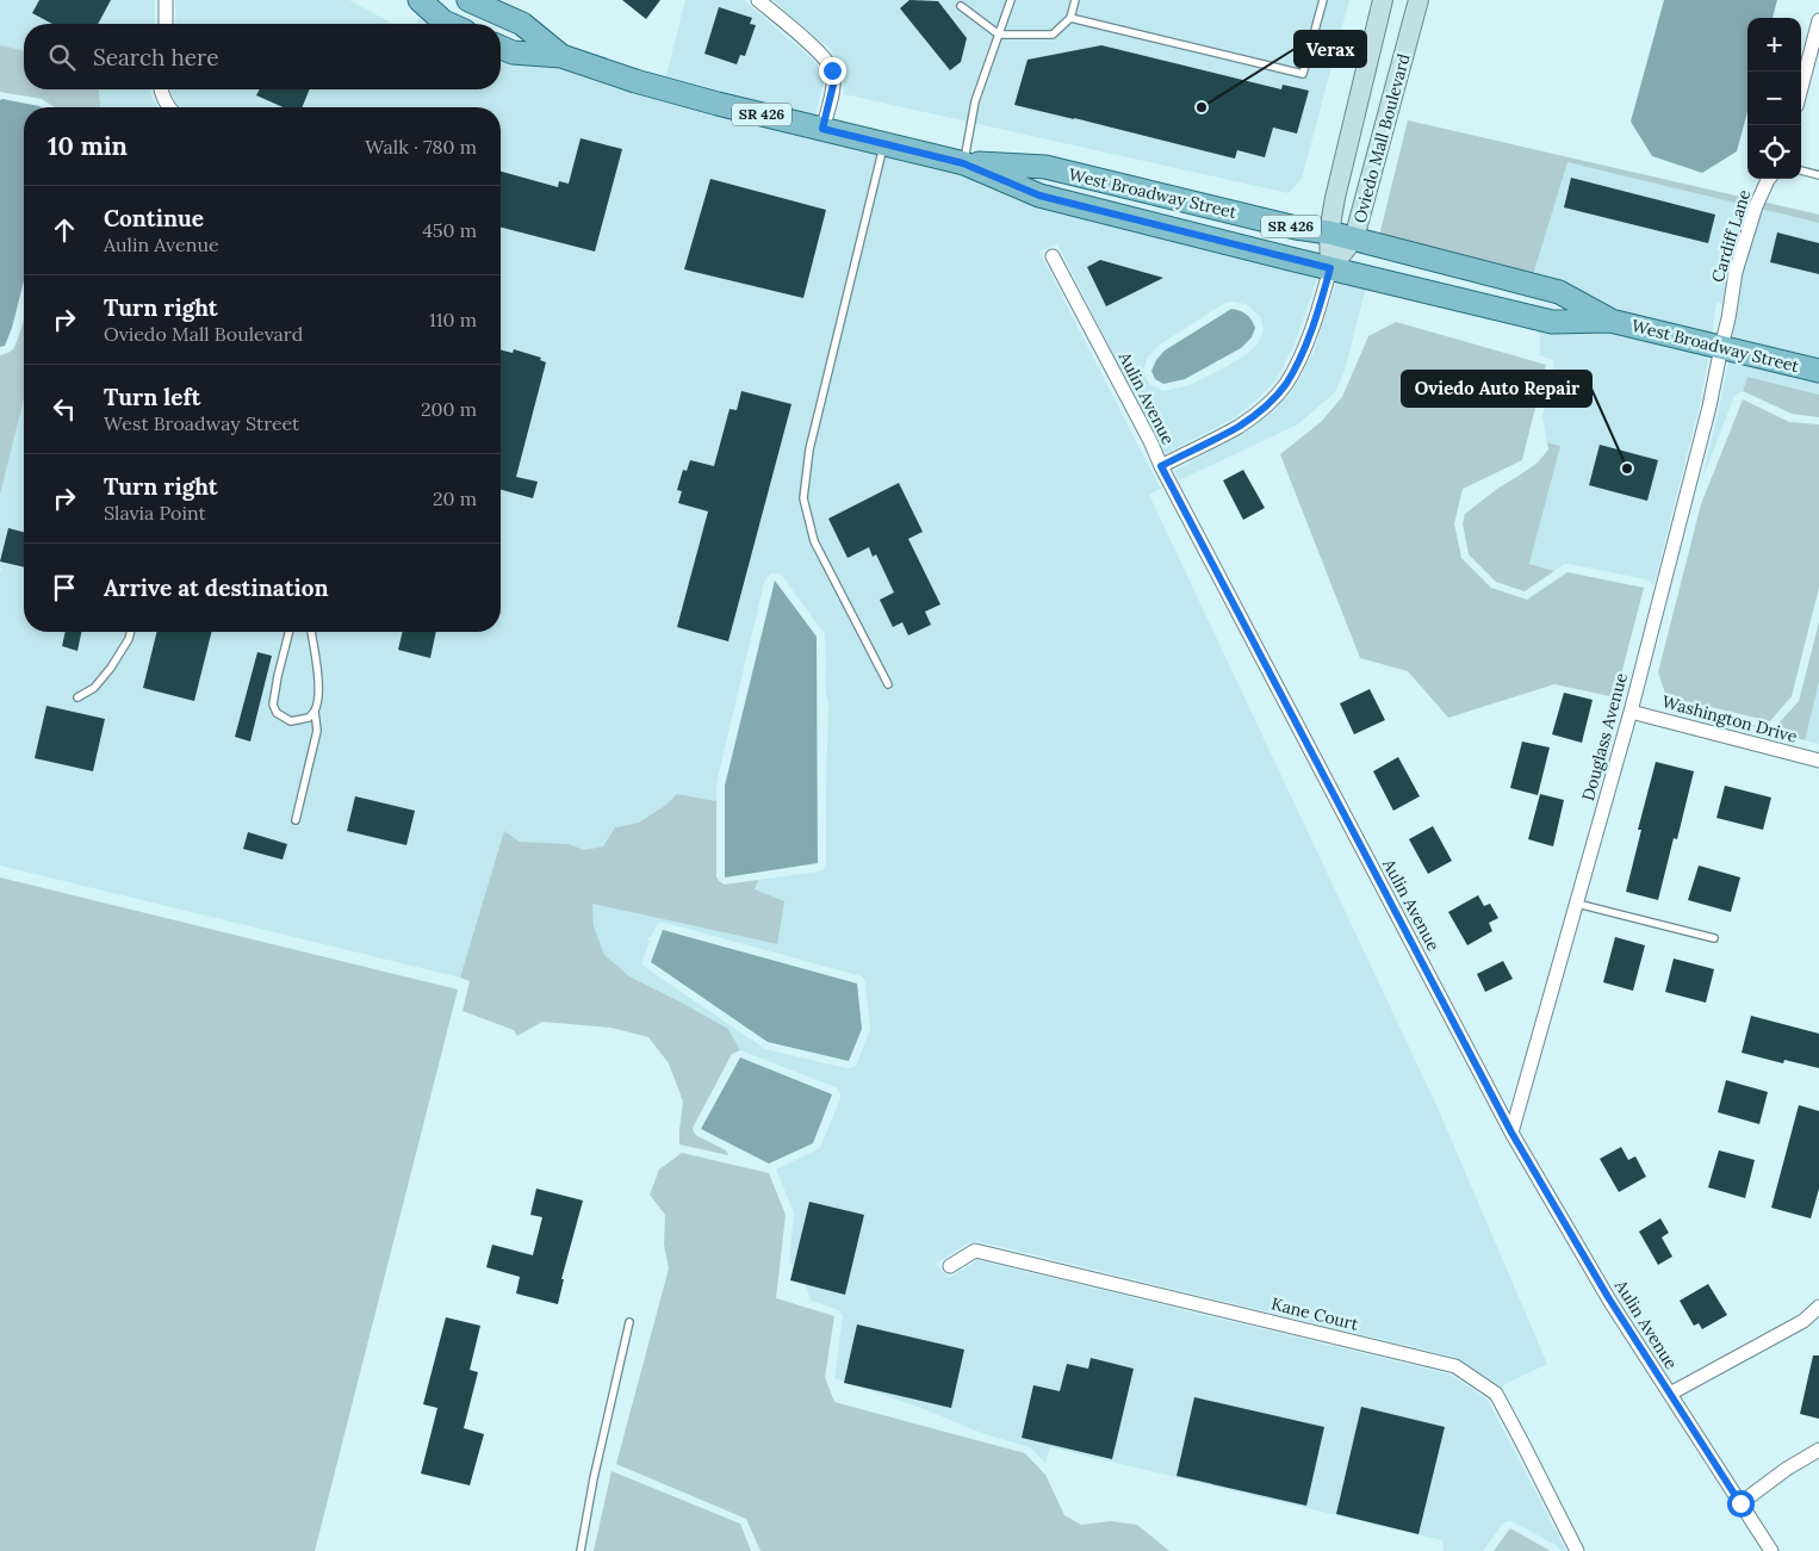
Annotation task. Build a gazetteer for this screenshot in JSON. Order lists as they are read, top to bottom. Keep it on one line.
{"streets":{"main road":["SR 426","West Broadway Street"],"street":["Oviedo Mall Boulevard","Cardiff Lane","Aulin Avenue","Washington Drive","Douglass Avenue","Kane Court"]},"crossings":[["Oviedo Mall Boulevard","West Broadway Street"],["Oviedo Mall Boulevard","Aulin Avenue"],["West Broadway Street","Cardiff Lane"],["West Broadway Street","Douglass Avenue"],["Cardiff Lane","Douglass Avenue"],["Aulin Avenue","Douglass Avenue"],["Washington Drive","Douglass Avenue"]],"places":["Verax","Oviedo Auto Repair"],"page":{"map_buttons":["+","−"],"search":"Search here","heading":["10 min","Walk · 780 m"],"list":[["Continue","Aulin Avenue","450 m"],["Turn right","Oviedo Mall Boulevard","110 m"],["Turn left","West Broadway Street","200 m"],["Turn right","Slavia Point","20 m"],"Arrive at destination"]}}
